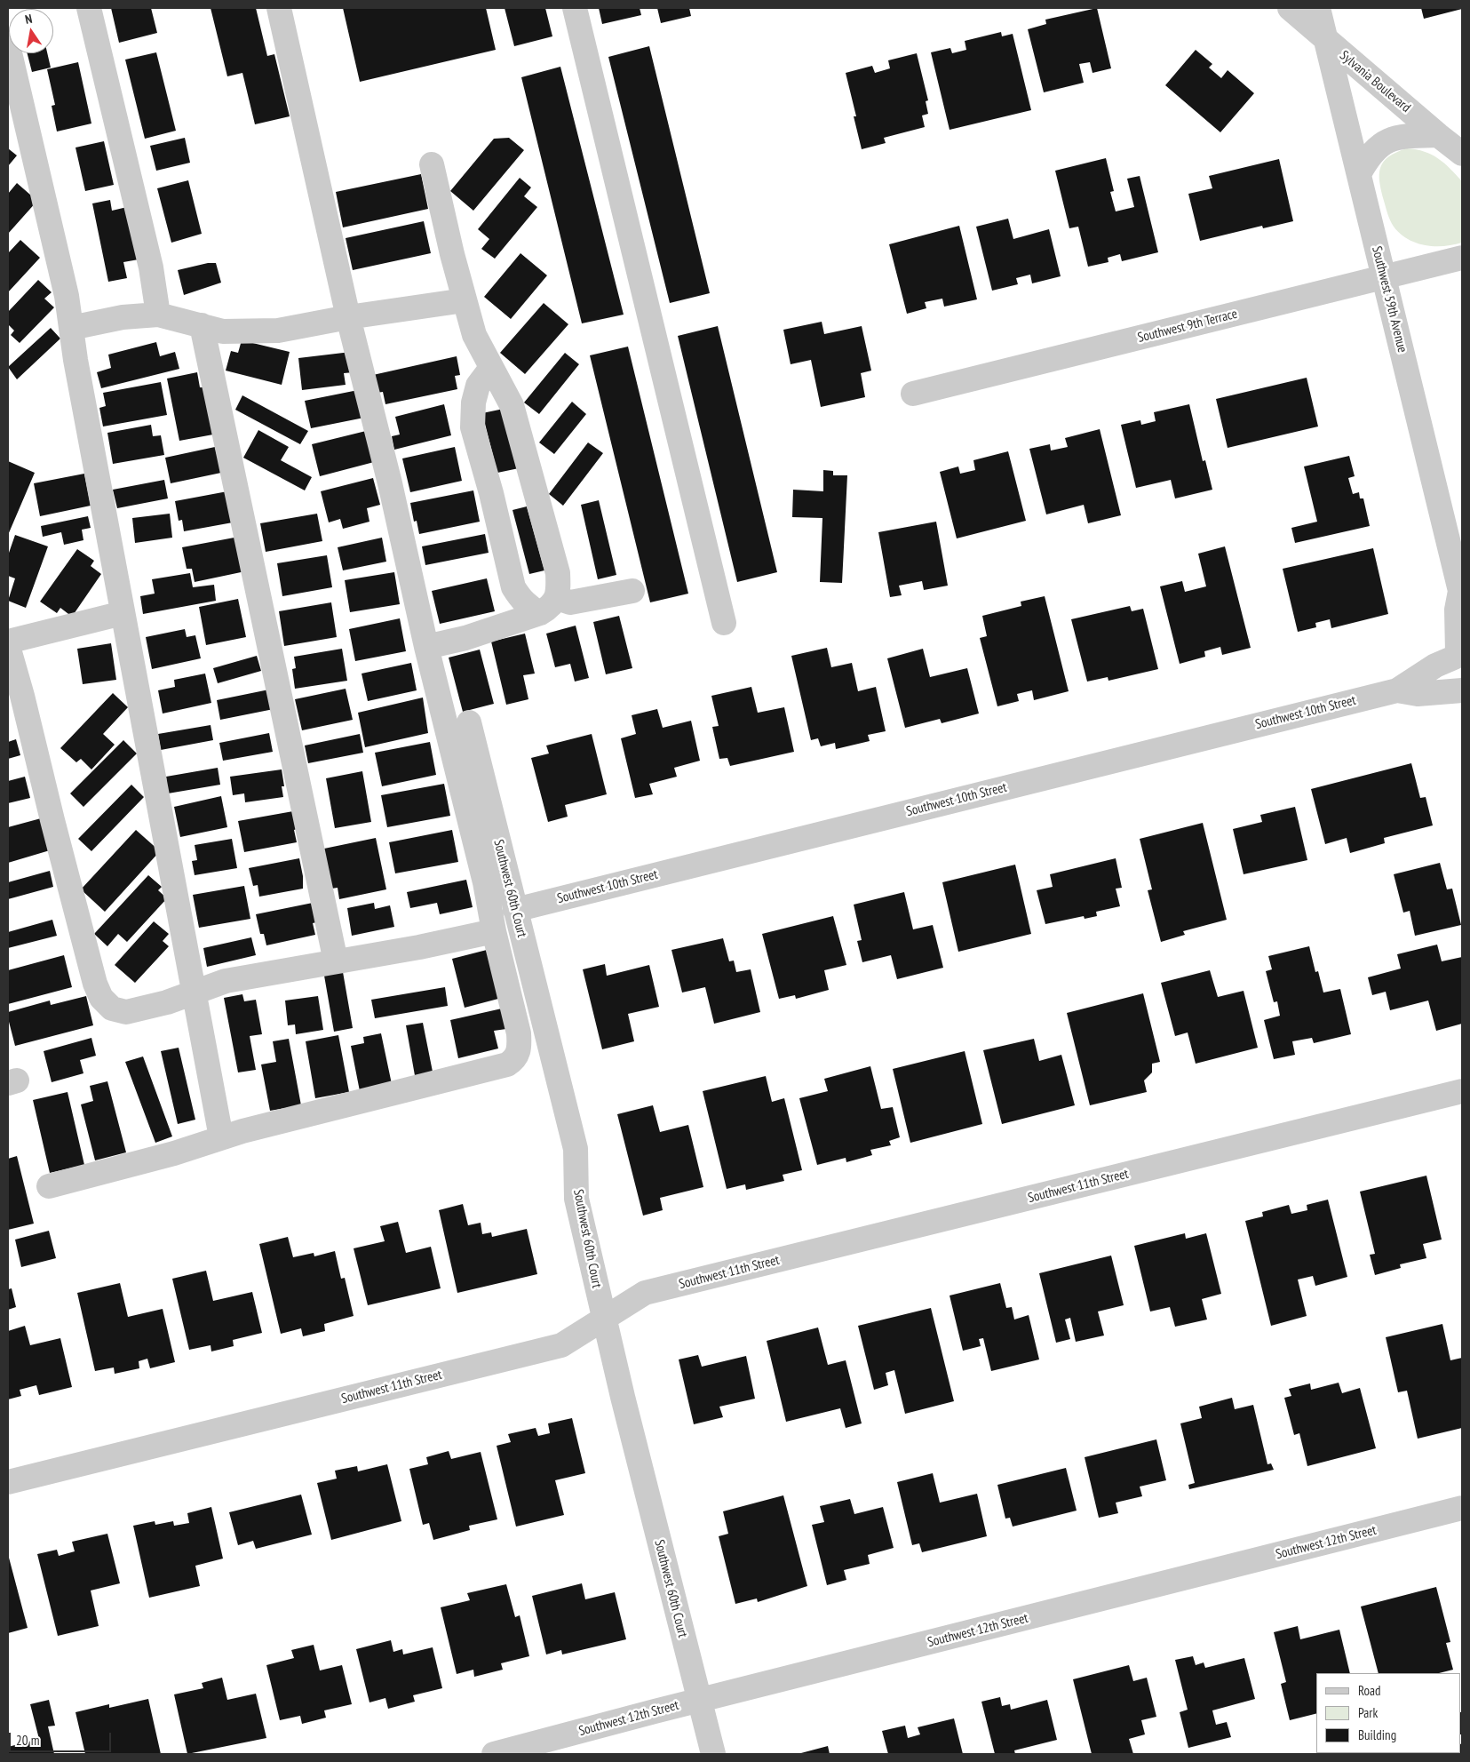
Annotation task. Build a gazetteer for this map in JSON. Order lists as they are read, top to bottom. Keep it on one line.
{"streets":{"street":["Sylvania Boulevard","Southwest 59th Avenue","Southwest 9th Terrace","Southwest 10th Street","Southwest 60th Court","Southwest 11th Street","Southwest 12th Street"]},"crossings":[["Sylvania Boulevard","Southwest 59th Avenue"],["Southwest 59th Avenue","Southwest 9th Terrace"],["Southwest 59th Avenue","Southwest 10th Street"],["Southwest 10th Street","Southwest 60th Court"],["Southwest 60th Court","Southwest 11th Street"],["Southwest 60th Court","Southwest 12th Street"]],"legend":["Road","Park","Building"],"scale_bar":"20 m","north":"top"}
